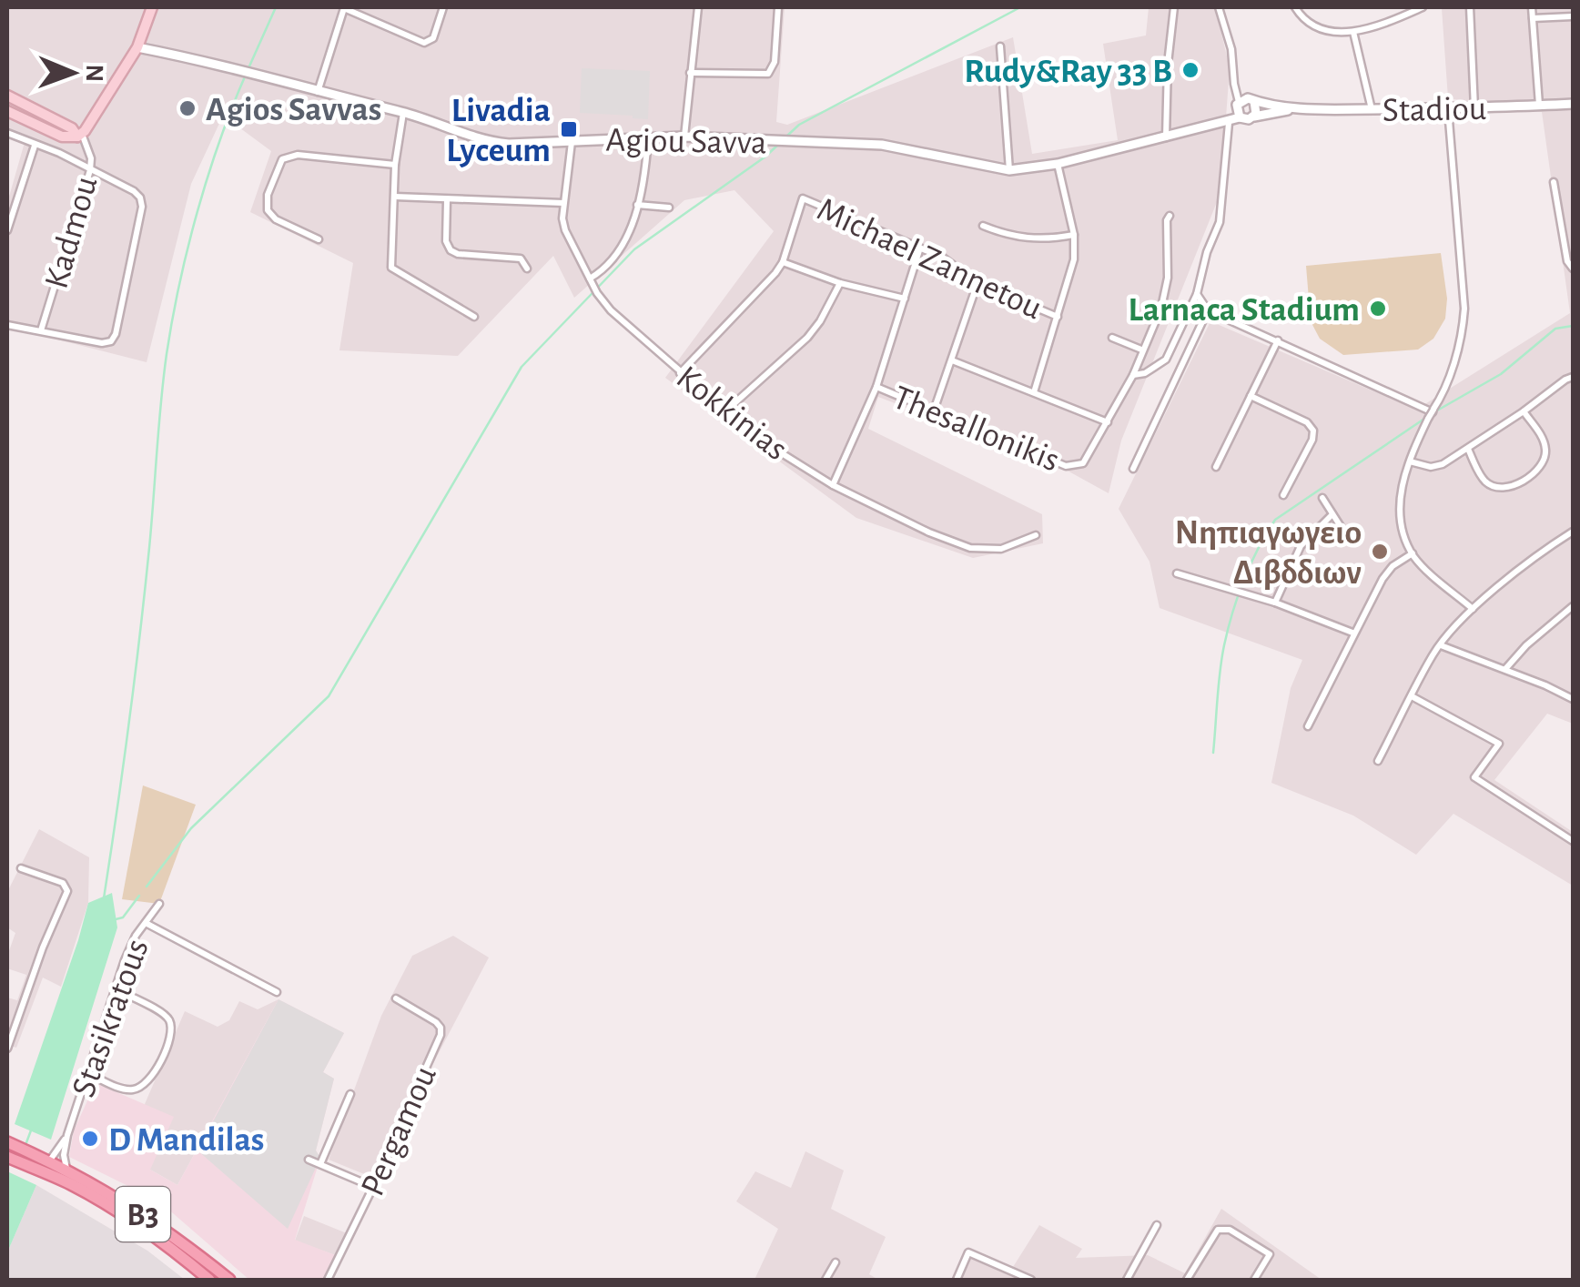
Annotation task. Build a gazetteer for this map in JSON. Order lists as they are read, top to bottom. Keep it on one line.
{"streets":{"main road":["B3"],"street":["Stadiou","Agiou Savva","Kadmou","Michael Zannetou","Kokkinias","Thesallonikis","Stasikratous","Pergamou"]},"crossings":[["Stadiou","Agiou Savva"],["Agiou Savva","Kokkinias"],["Michael Zannetou","Kokkinias"],["Michael Zannetou","Thesallonikis"],["Kokkinias","Thesallonikis"],["Stasikratous","B3"]],"places":{"other":["Rudy&Ray 33 B","Agios Savvas","Larnaca Stadium","Νηπιαγωγειο Διβδδιων","D Mandilas"],"transit":["Livadia Lyceum"]},"north":"right"}
